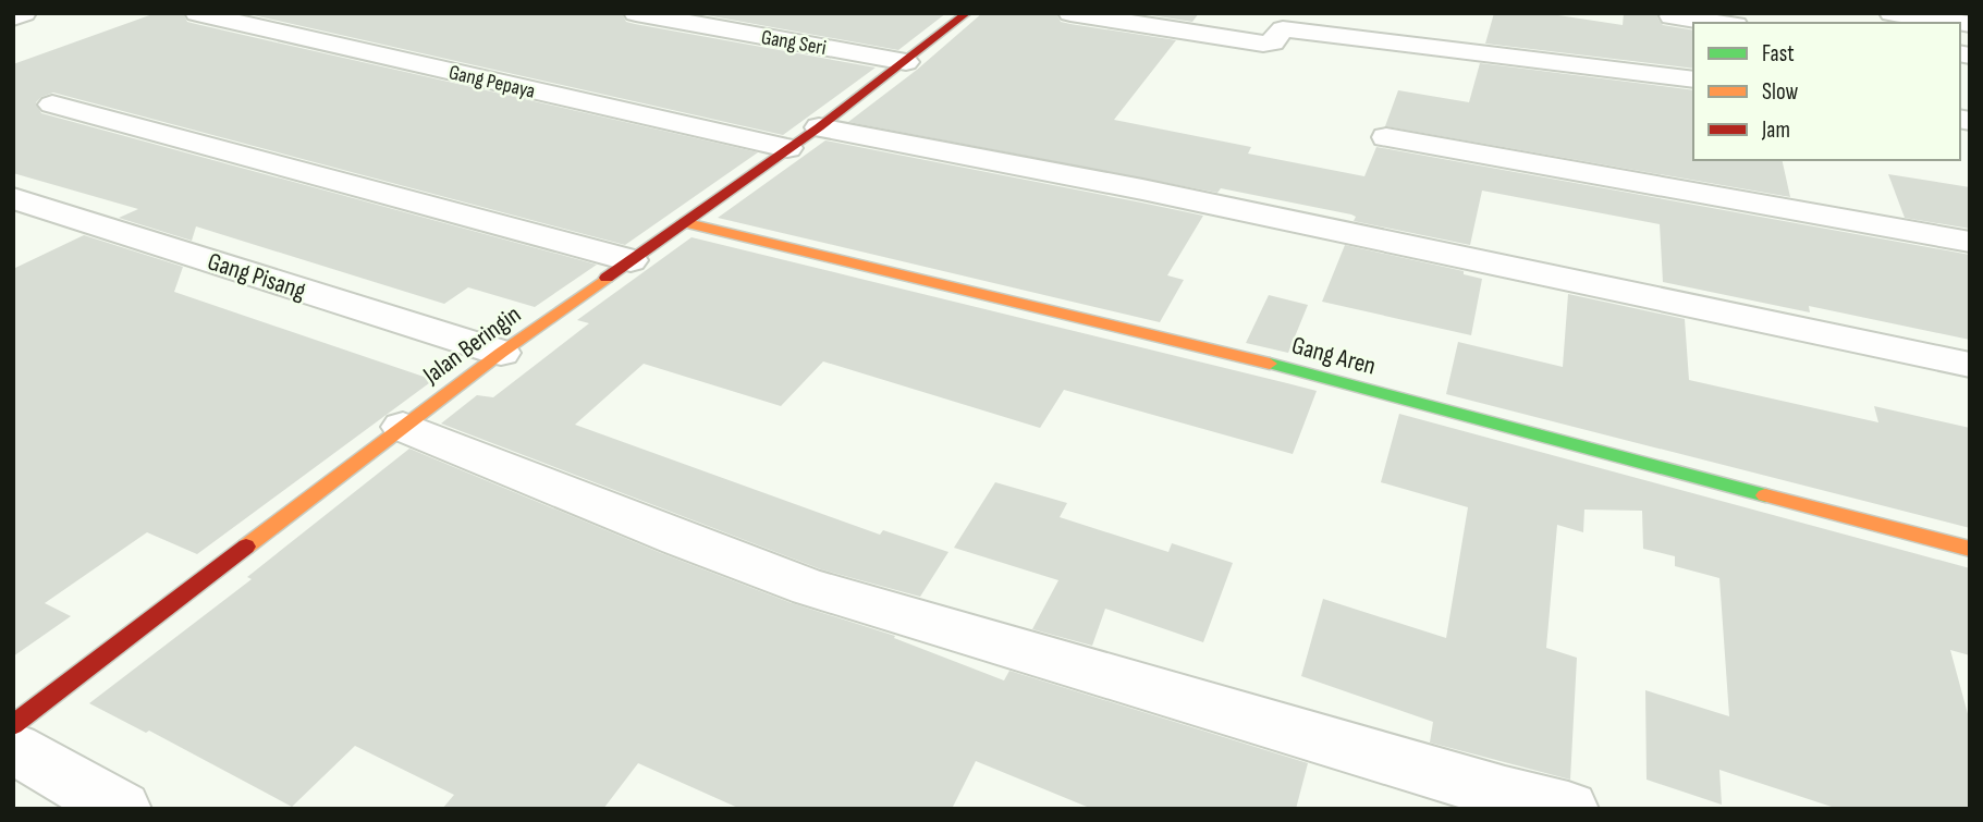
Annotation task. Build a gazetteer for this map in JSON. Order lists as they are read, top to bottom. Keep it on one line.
{"streets":{"street":["Gang Seri","Gang Pepaya","Gang Pisang","Jalan Beringin","Gang Aren"]},"crossings":[["Gang Seri","Jalan Beringin"],["Gang Pepaya","Jalan Beringin"],["Gang Pisang","Jalan Beringin"],["Jalan Beringin","Gang Aren"]],"legend":["Fast","Slow","Jam"]}
